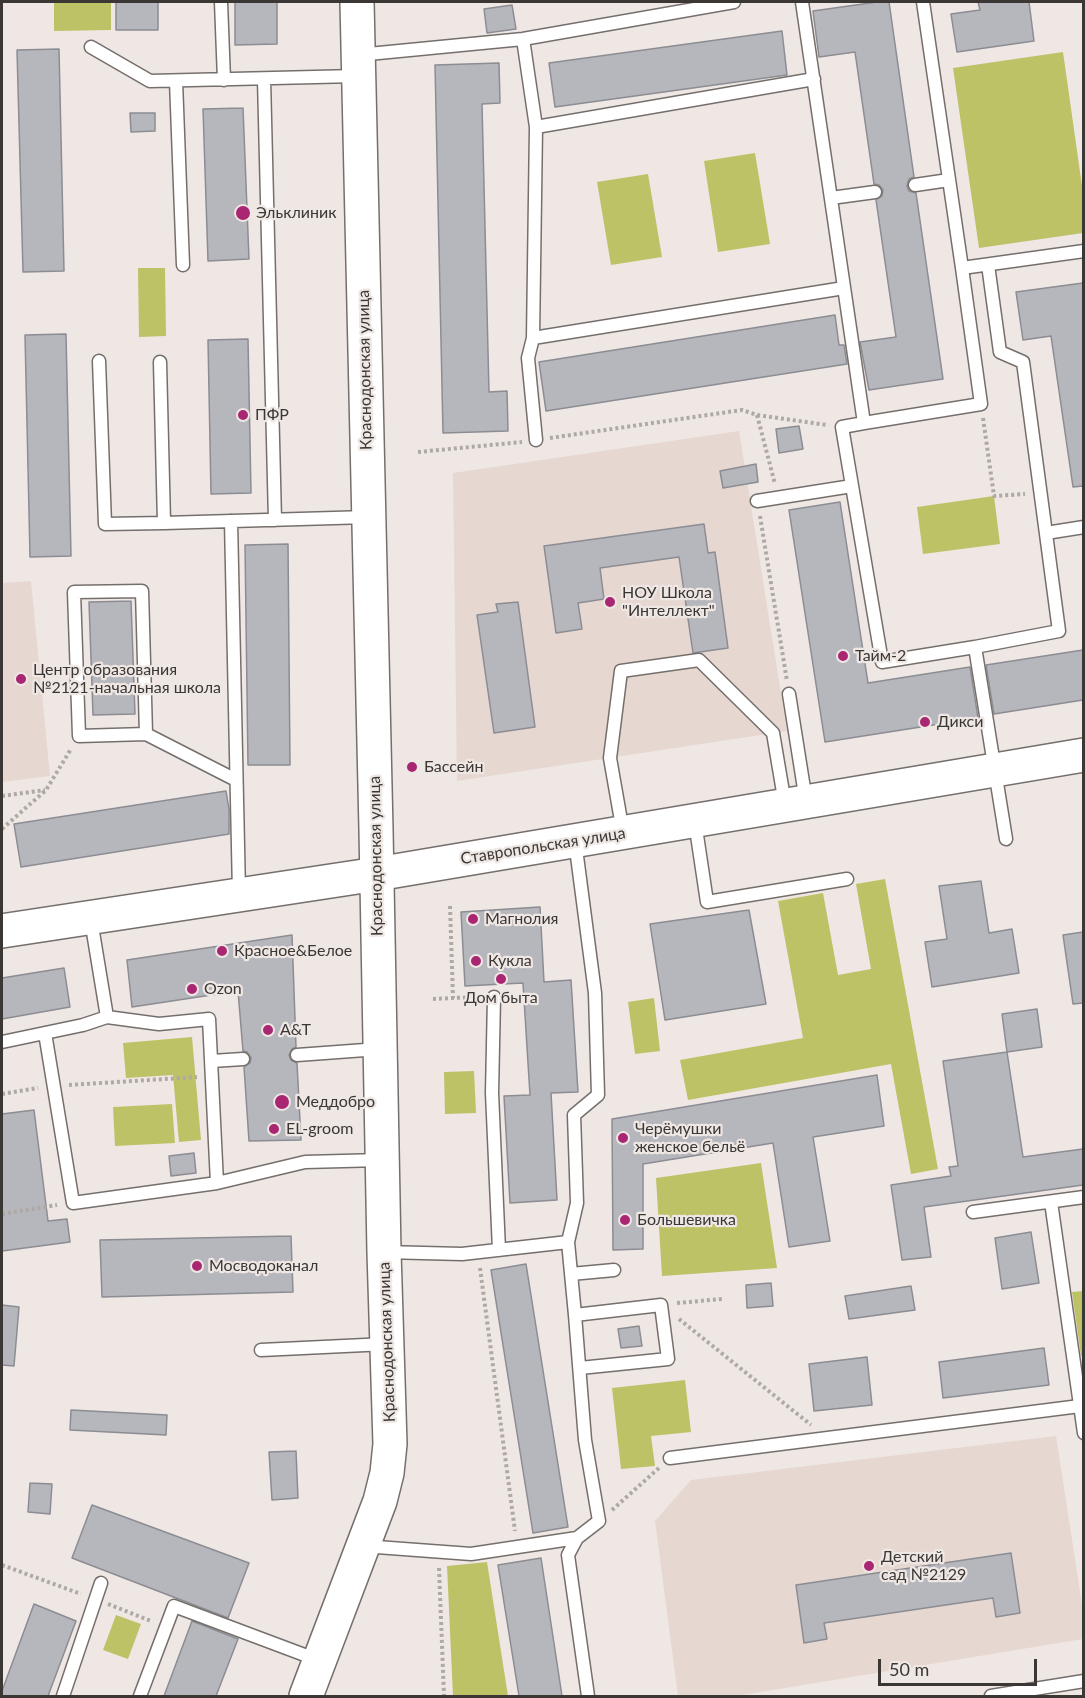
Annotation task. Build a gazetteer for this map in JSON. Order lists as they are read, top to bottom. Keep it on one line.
{"streets":{"main road":["Краснодонская улица","Ставропольская улица"]},"crossings":[["Краснодонская улица","Ставропольская улица"]],"places":["Эльклиник","ПФР","НОУ Школа \"Интеллект\"","Тайм-2","Центр образования №2121-начальная школа","Дикси","Бассейн","Магнолия","Красное&Белое","Кукла","Дом быта","Ozon","A&T","Меддобро","EL-groom","Черёмушки женское бельё","Большевичка","Мосводоканал","Детский сад №2129"],"scale_bar":"50 m"}
